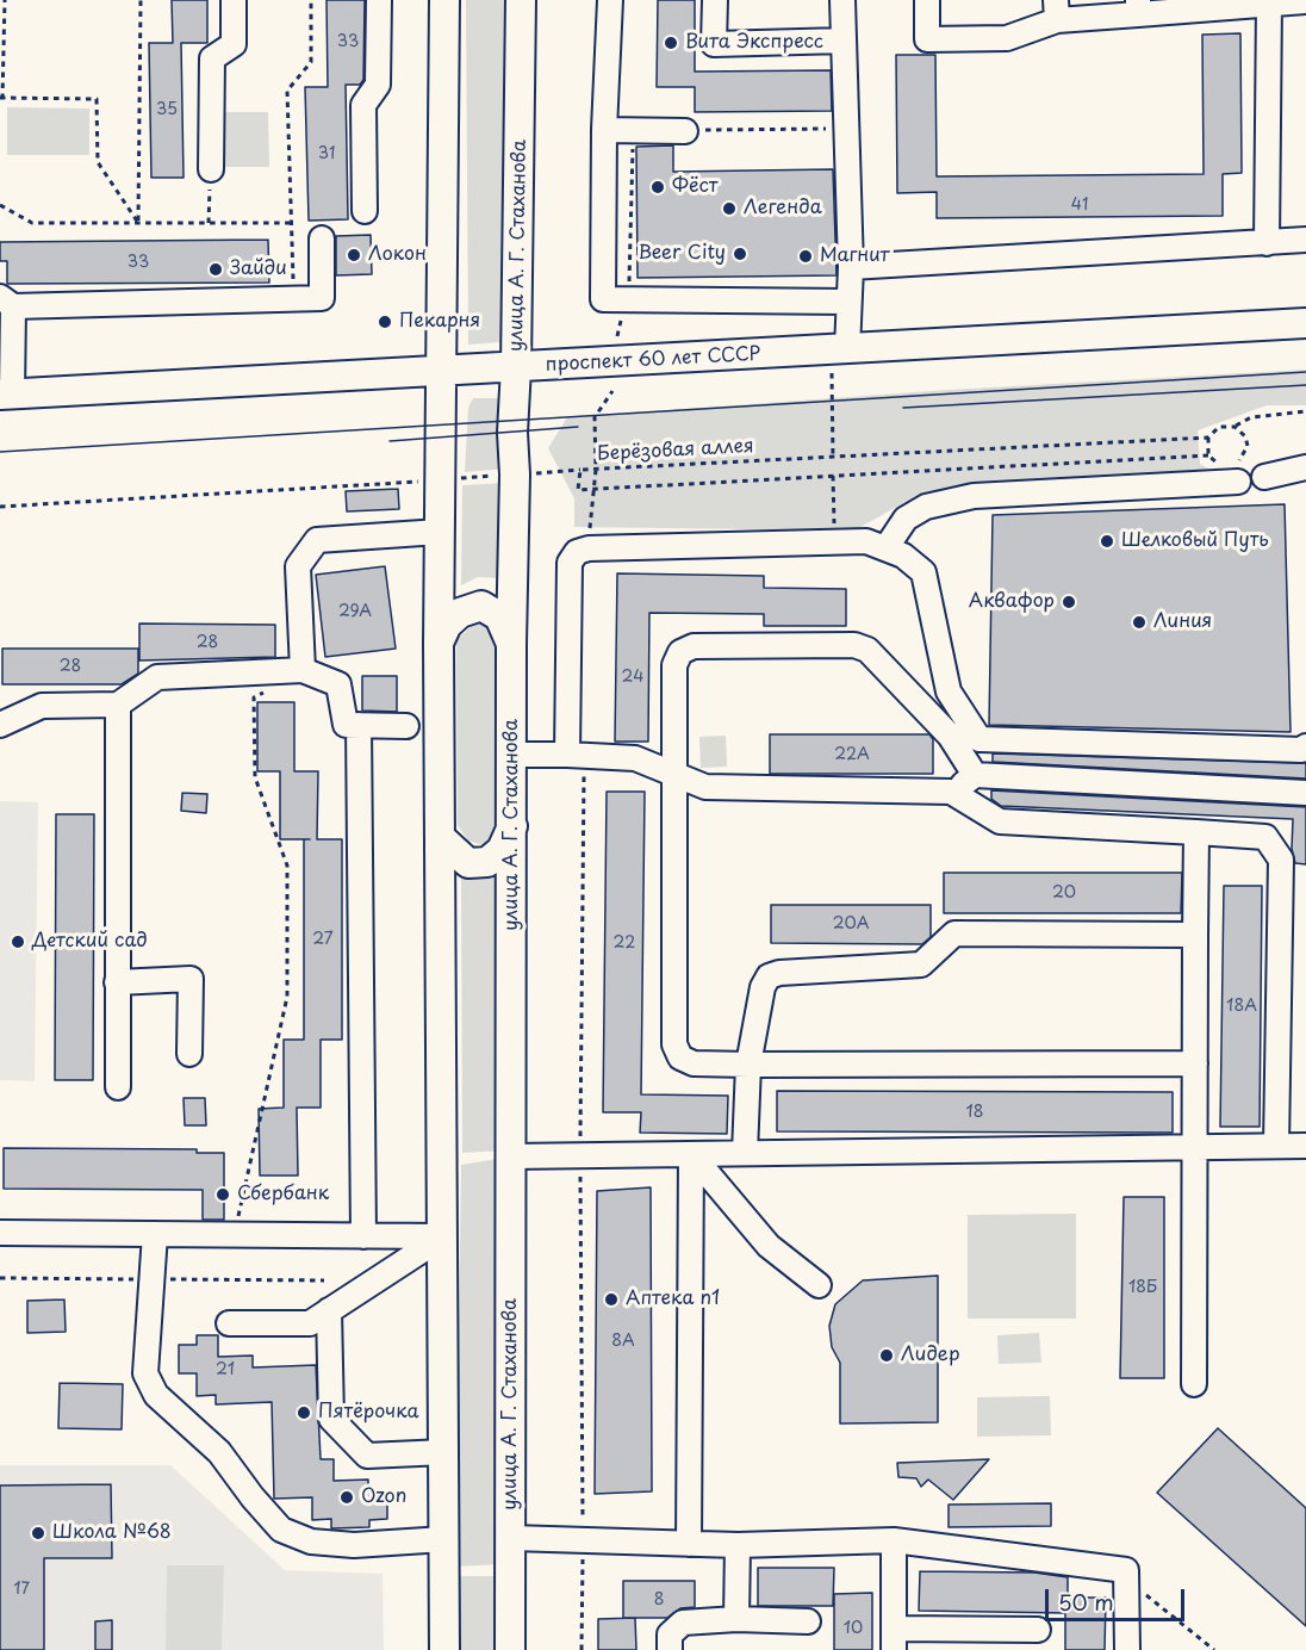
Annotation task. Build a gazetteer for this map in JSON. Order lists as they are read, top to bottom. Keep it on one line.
{"streets":{"main road":["улица А. Г. Стаханова","проспект 60 лет СССР"],"path":["Берёзовая аллея"]},"crossings":[["улица А. Г. Стаханова","проспект 60 лет СССР"]],"places":["Вита Экспресс","Фёст","Легенда","Beer City","Локон","Магнит","Зайди","Пекарня","Шелковый Путь","Аквафор","Линия","Детский сад","Сбербанк","Аптека n1","Лидер","Пятёрочка","Ozon","Школа №68"],"house_numbers":["33","35","31","41","33","29А","28","28","24","22А","20","20А","27","22","18А","18","18Б","8А","21","17","8","10"],"scale_bar":"50 m"}
